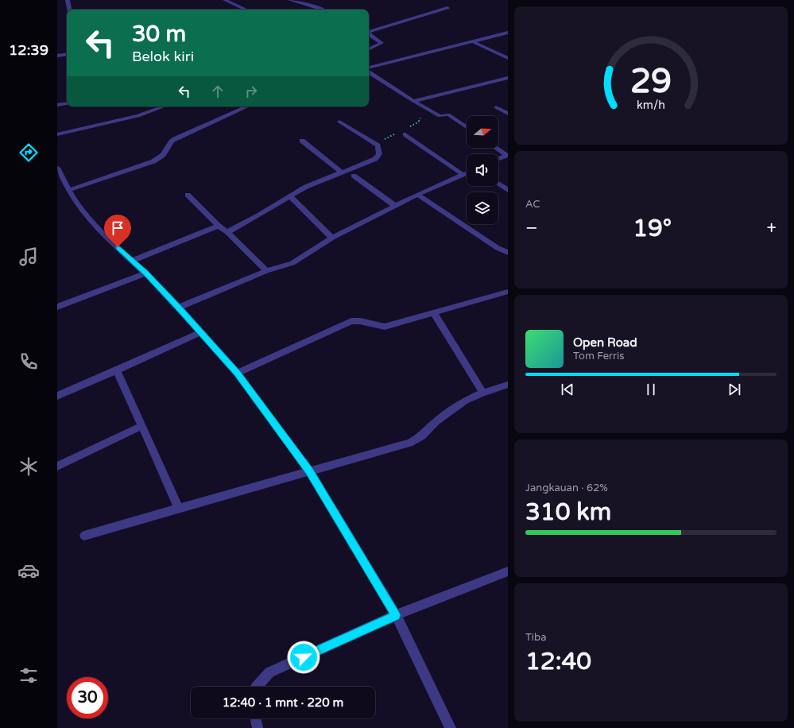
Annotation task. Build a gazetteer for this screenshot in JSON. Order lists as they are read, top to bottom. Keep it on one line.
{"north":"right","page":{"tabs":"12:39","turn":["30 m","Belok kiri"],"tile":["AC",["Jangkauan · 62%","310 km"],["Tiba","12:40"]],"heat":["−","19°","+"],"song":["Open Road","Tom Ferris"],"limit":"30","trip":"12:40 · 1 mnt · 220 m","gauge":["29","km/h"]}}
